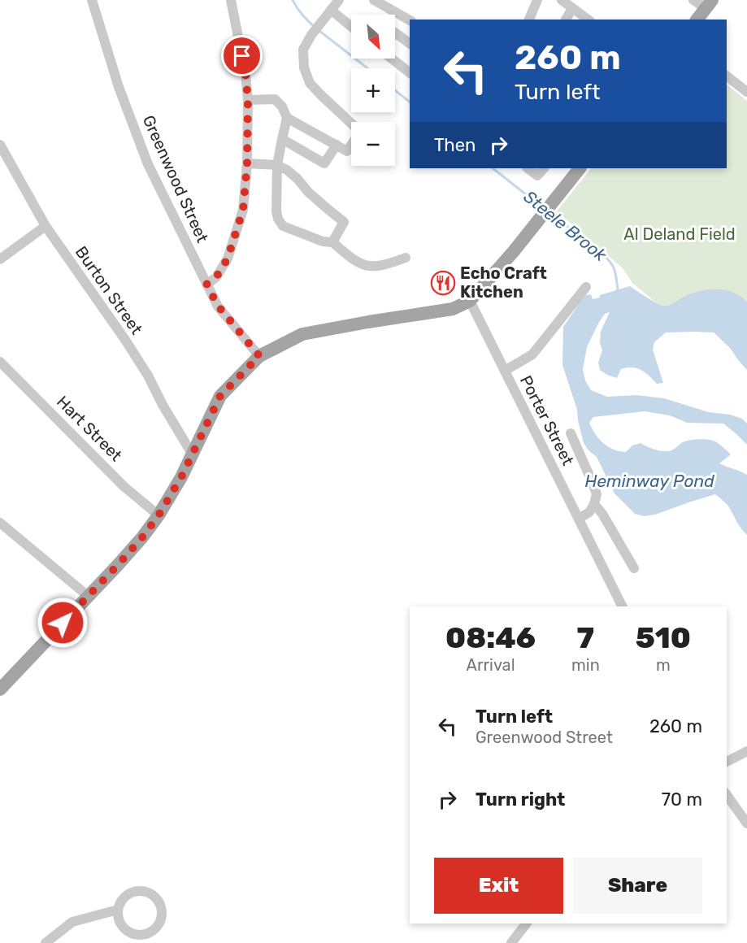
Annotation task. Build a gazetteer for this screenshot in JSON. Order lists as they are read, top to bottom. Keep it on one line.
{"streets":{"street":["Greenwood Street","Burton Street","Porter Street","Hart Street"]},"water":["Steele Brook","Heminway Pond"],"parks":["Al Deland Field"],"places":{"restaurant":["Echo Craft Kitchen"]},"north":"bottom right","page":{"map_buttons":["+","−"],"turn":["260 m","Turn left"],"then":"Then","eta":["08:46","Arrival","7","min","510","m"],"list":[{"name":"Turn left","note":"Greenwood Street","value":"260 m"},{"name":"Turn right","value":"70 m"}],"buttons":["Exit","Share"]}}
